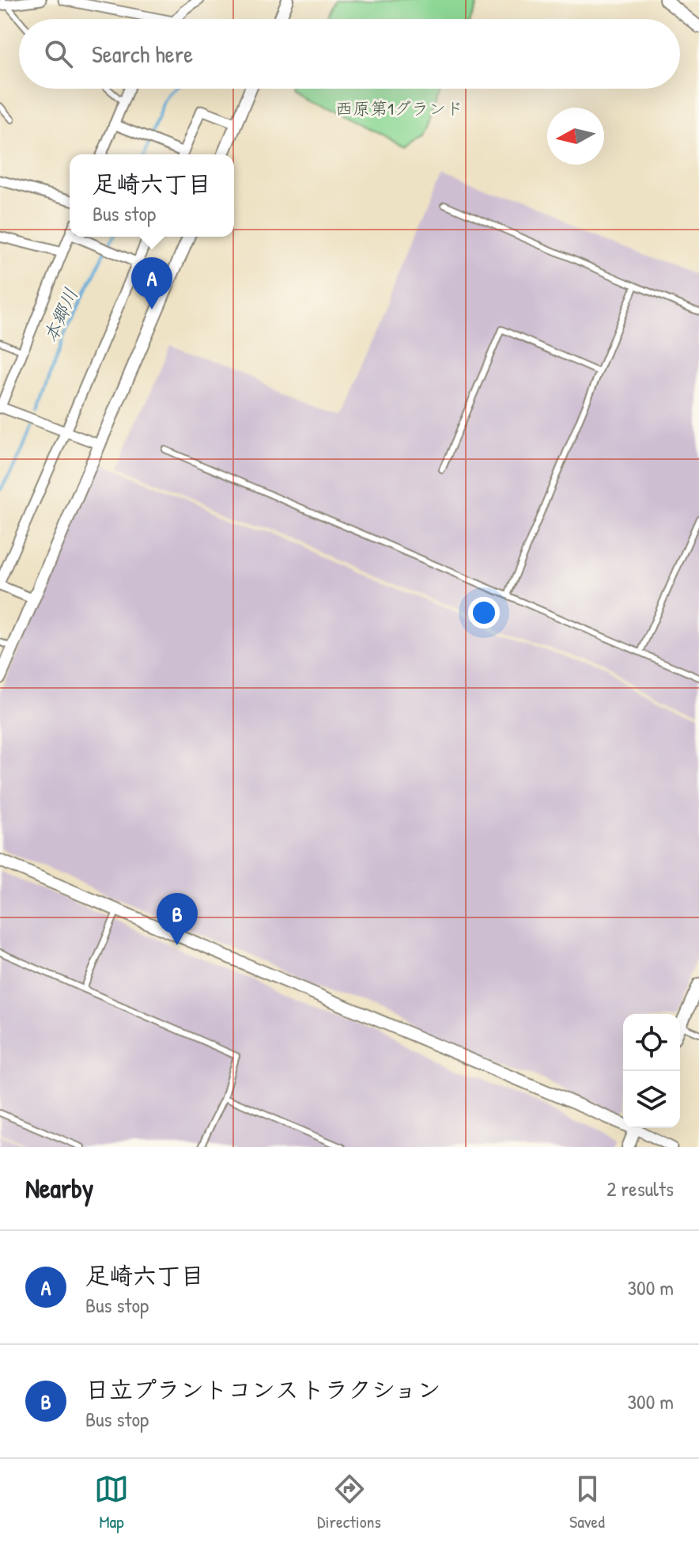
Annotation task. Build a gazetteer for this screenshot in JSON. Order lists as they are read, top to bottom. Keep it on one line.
{"water":["本郷川"],"parks":["西原第1グランド"],"north":"left","page":{"search":"Search here","popup":["足崎六丁目","Bus stop"],"pins":["A","B"],"heading":["Nearby","2 results"],"list":[{"mark":"A","name":"足崎六丁目","note":"Bus stop","value":"300 m"},{"mark":"B","name":"日立プラントコンストラクション","note":"Bus stop","value":"300 m"}],"nav":["Map","Directions","Saved"]}}
